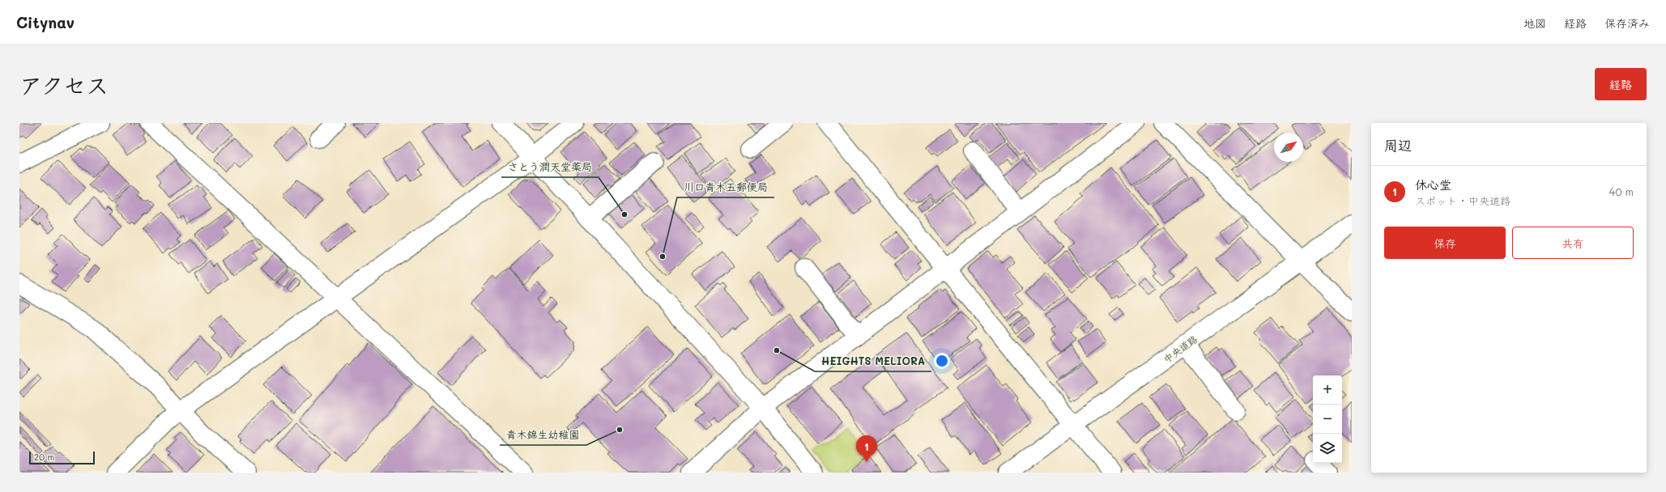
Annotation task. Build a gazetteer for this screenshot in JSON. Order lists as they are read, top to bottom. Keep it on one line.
{"streets":{"street":["中央道路"]},"places":["さとう潤天堂薬局","川口青木五郵便局","HEIGHTS MELIORA","青木錦生幼稚園"],"scale_bar":"20 m","north":"top right","page":{"header":"Citynav","nav":["地図","経路","保存済み"],"title":"アクセス","buttons":["経路",["保存","共有"]],"heading":"周辺","list":[{"mark":"1","name":"休心堂","note":"スポット · 中央道路","value":"40 m"}],"map_buttons":["+","−"],"pins":"1","scale":"20 m"}}
